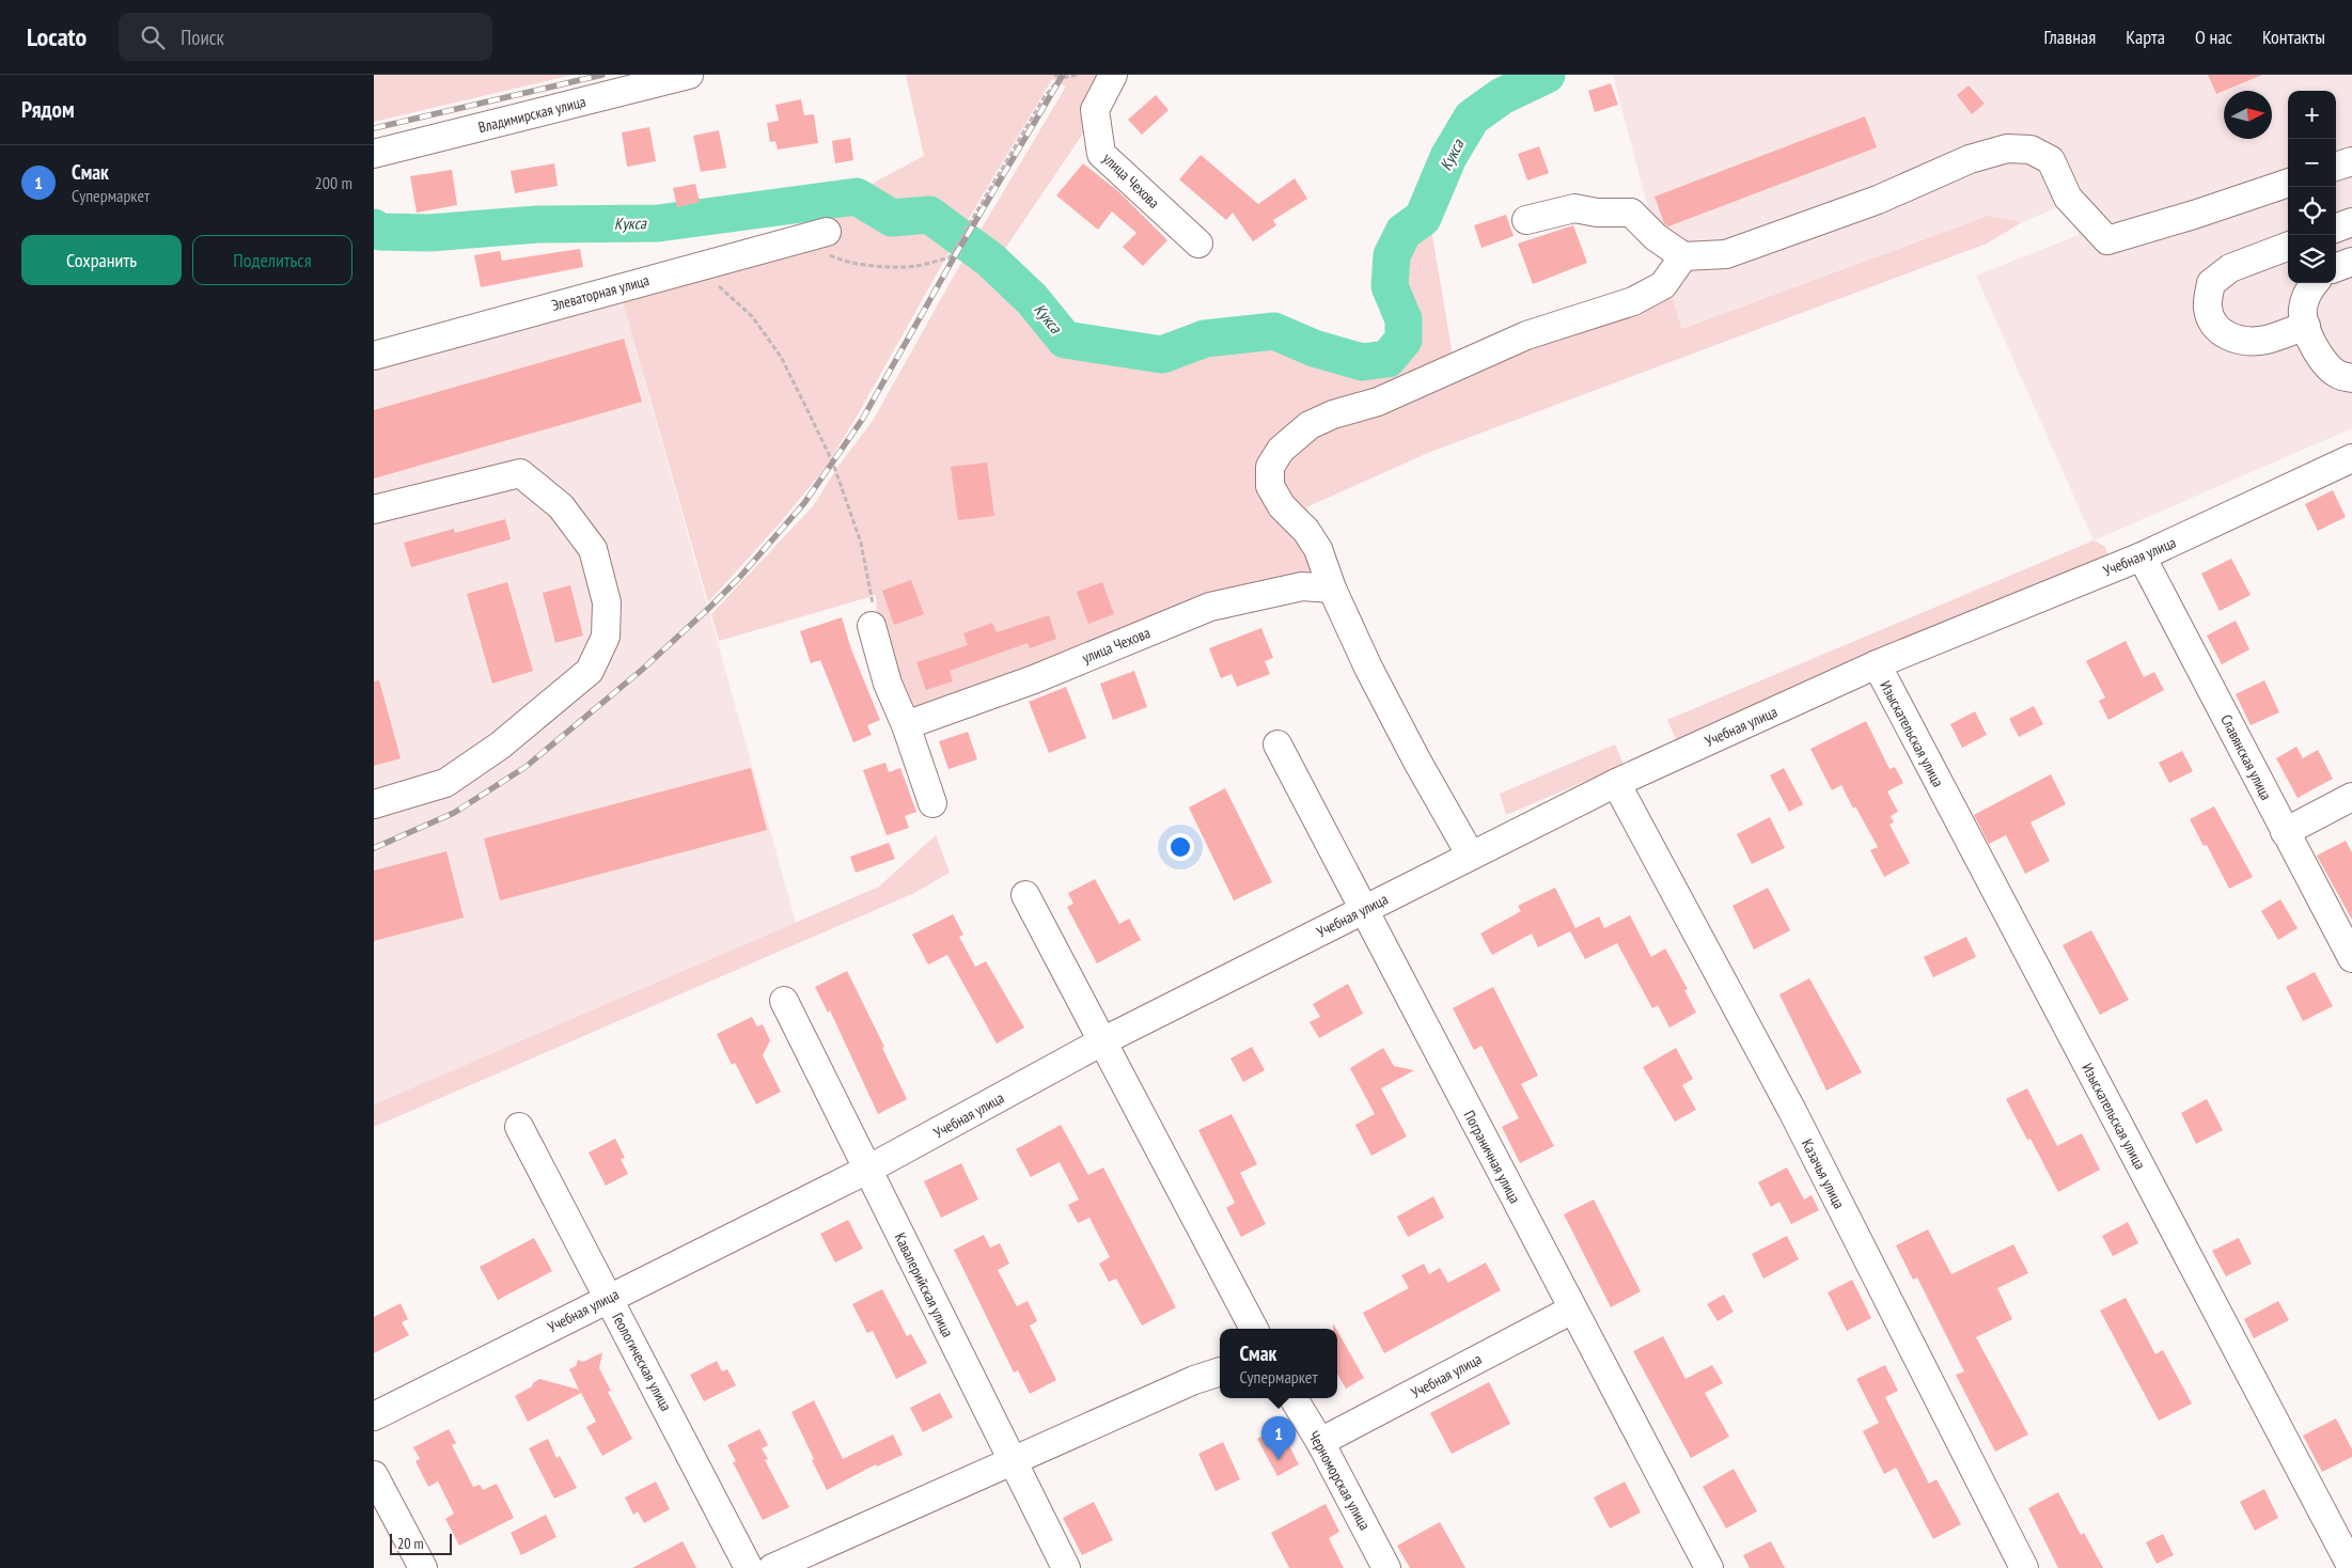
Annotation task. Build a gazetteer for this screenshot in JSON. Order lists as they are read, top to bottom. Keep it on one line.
{"streets":{"street":["Владимирская улица","улица Чехова","Элеваторная улица","Учебная улица","Изыскательская улица","Славянская улица","Пограничная улица","Казачья улица","Кавалерийская улица","Геологическая улица","Черноморская улица"]},"crossings":[["Учебная улица","Изыскательская улица"],["Учебная улица","Славянская улица"],["Учебная улица","Пограничная улица"],["Учебная улица","Казачья улица"],["Учебная улица","Кавалерийская улица"],["Учебная улица","Геологическая улица"],["Учебная улица","Черноморская улица"]],"water":["Кукса"],"scale_bar":"20 m","north":"right","page":{"header":"Locato","search":"Поиск","nav":["Главная","Карта","О нас","Контакты"],"heading":"Рядом","map_buttons":["+","−"],"list":[{"mark":"1","name":"Смак","note":"Супермаркет","value":"200 m"}],"buttons":["Сохранить","Поделиться"],"popup":["Смак","Супермаркет"],"pins":"1","scale":"20 m"}}
